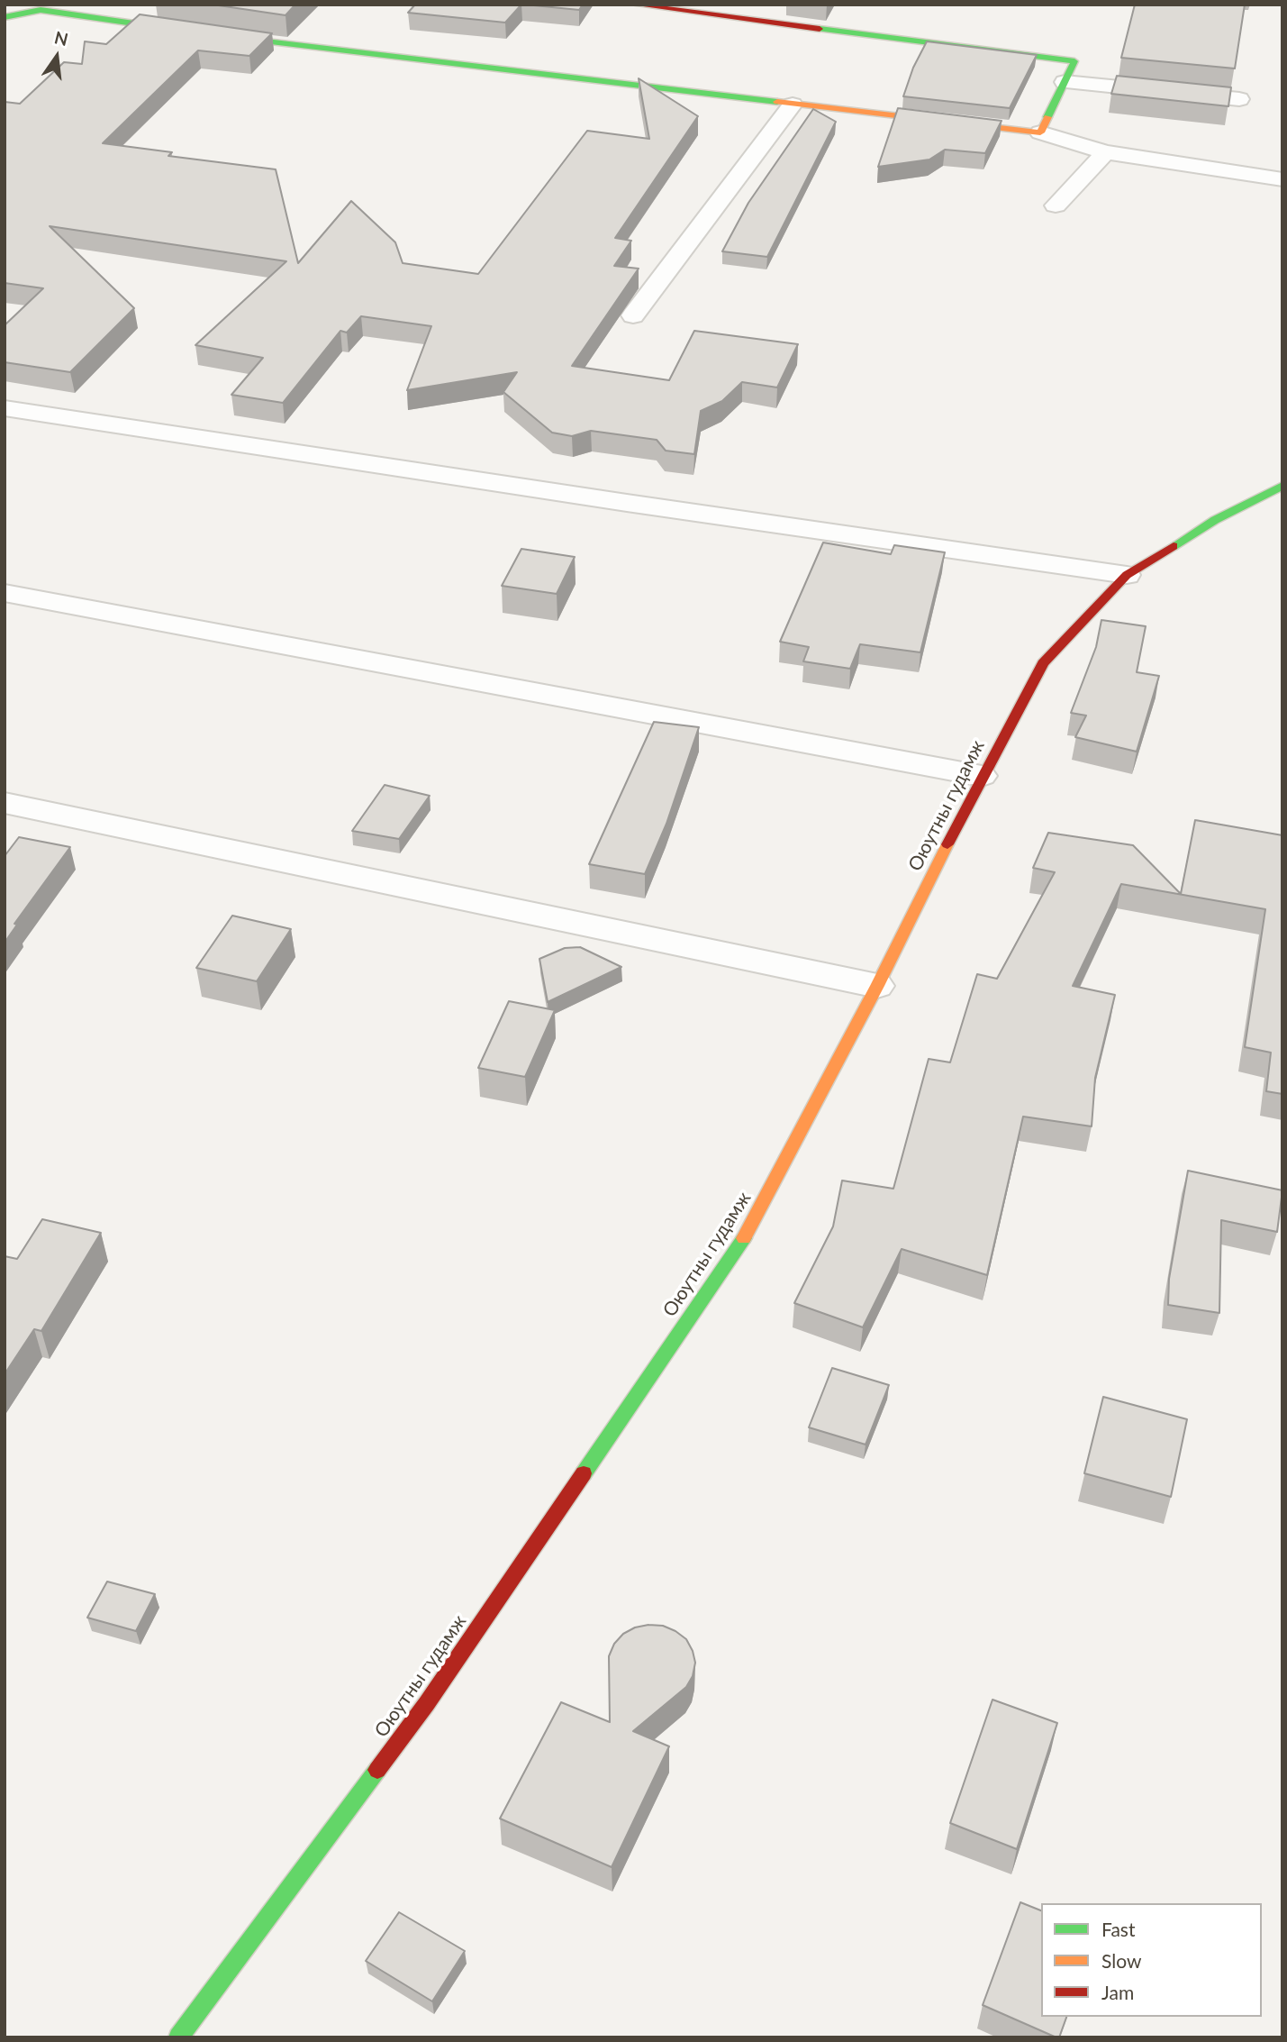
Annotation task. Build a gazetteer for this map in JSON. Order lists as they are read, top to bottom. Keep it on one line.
{"streets":{"street":["Оюутны гудамж"]},"legend":["Fast","Slow","Jam"],"north":"top"}
